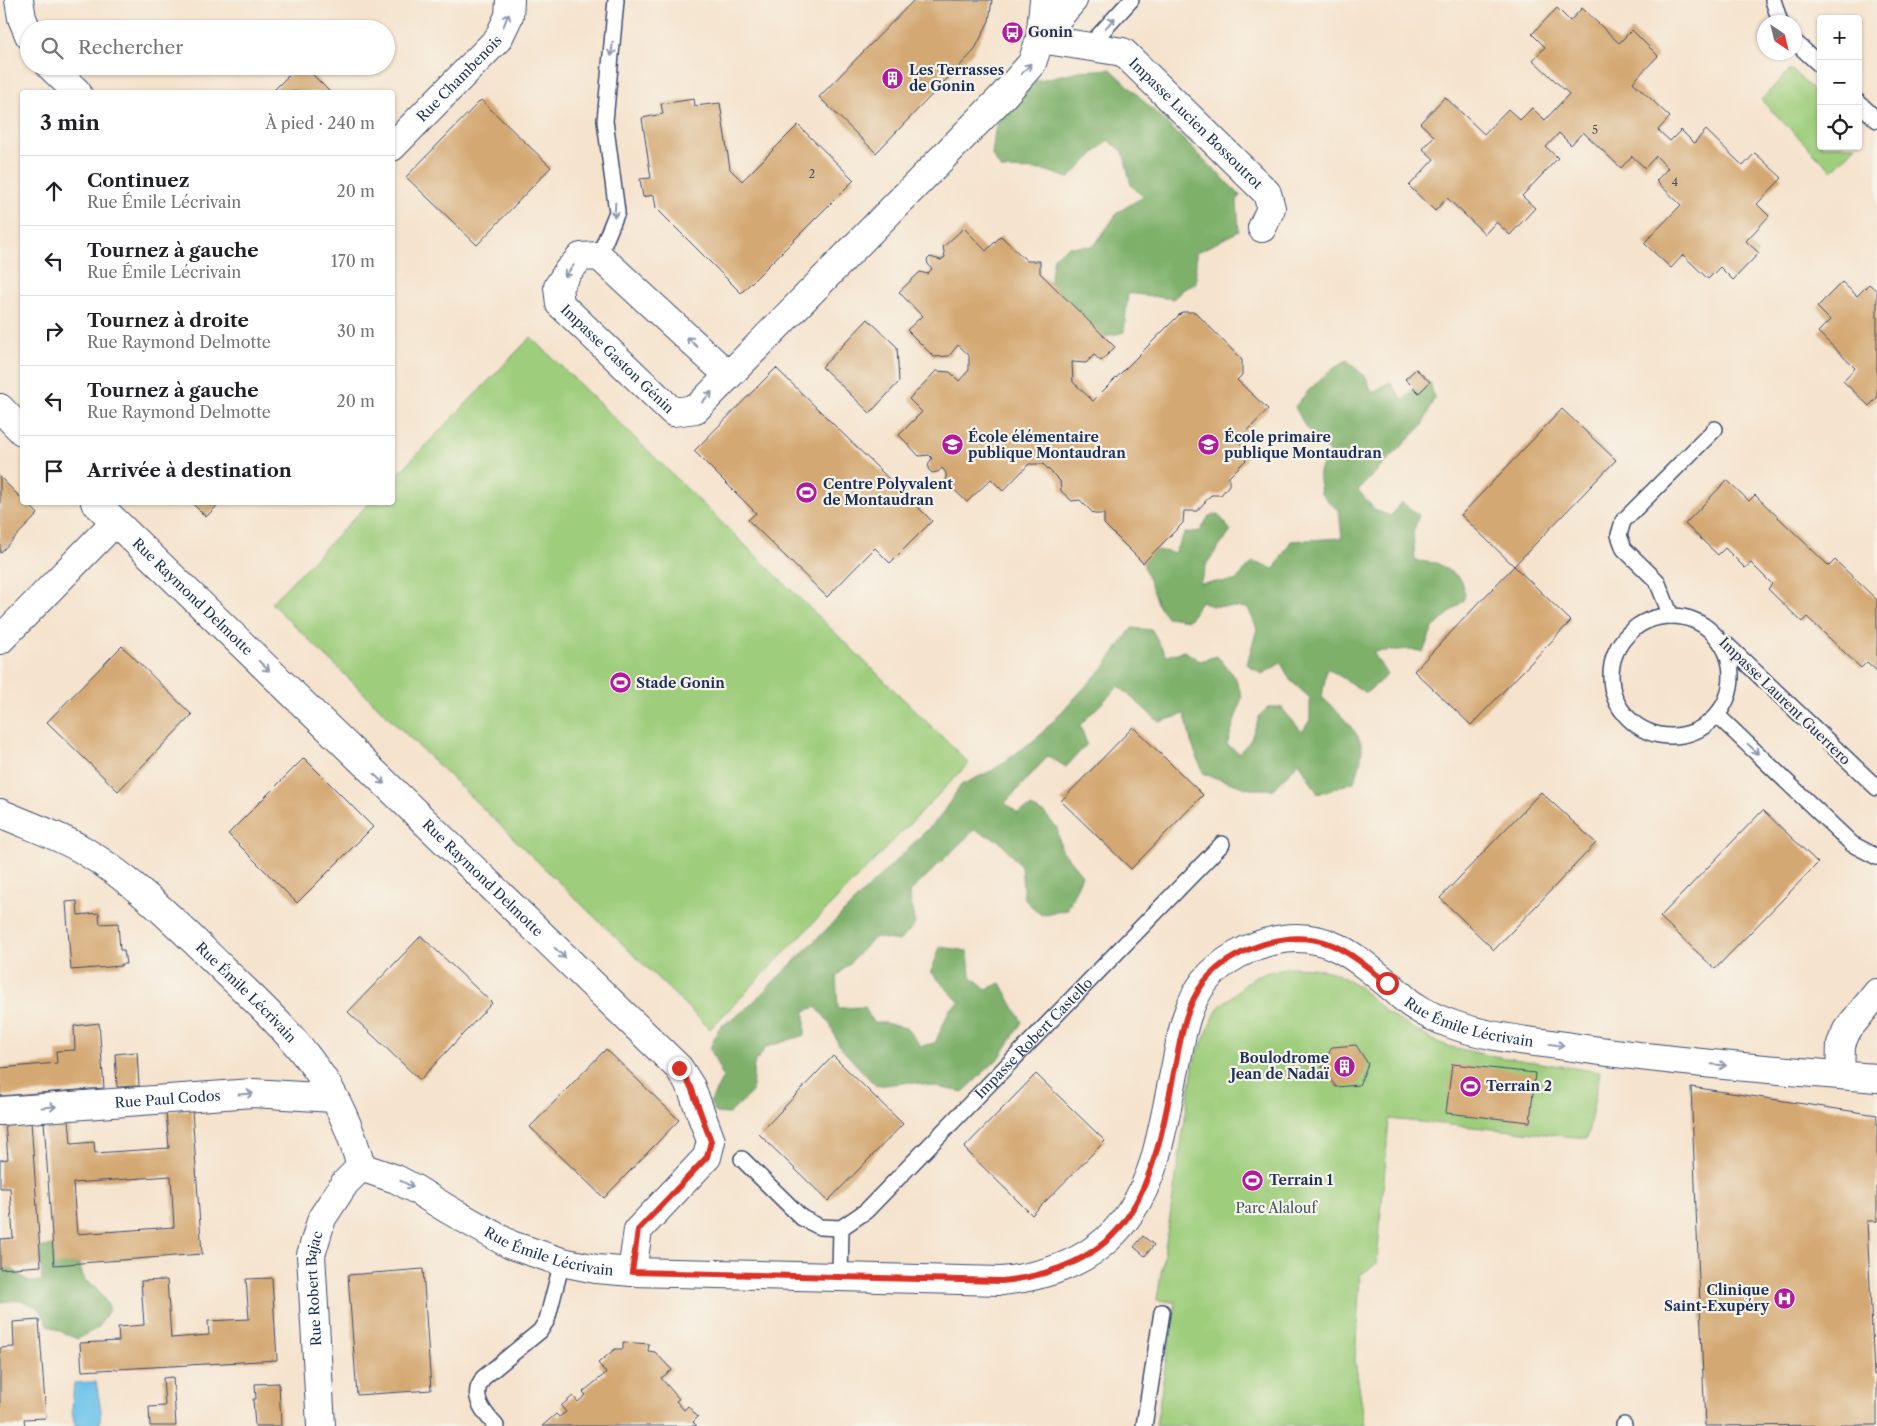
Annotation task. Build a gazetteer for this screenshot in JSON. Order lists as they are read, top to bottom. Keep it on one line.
{"streets":{"street":["Rue Chambenois","Impasse Lucien Bossoutrot","Impasse Gaston Génin","Rue Raymond Delmotte","Rue Émile Lécrivain","Rue Paul Codos","Rue Robert Bajac"],"lane":["Impasse Laurent Guerrero","Impasse Robert Castello"]},"crossings":[["Rue Raymond Delmotte","Rue Émile Lécrivain"],["Rue Émile Lécrivain","Rue Paul Codos"],["Rue Émile Lécrivain","Rue Robert Bajac"]],"one_way":["Rue Chambenois","Rue Raymond Delmotte","Rue Émile Lécrivain","Rue Paul Codos"],"parks":["Parc Alalouf"],"places":{"bus stop":["Gonin"],"building":["Les Terrasses de Gonin","Boulodrome Jean de Nadaï"],"school or university":["École élémentaire publique Montaudran","École primaire publique Montaudran"],"sports":["Centre Polyvalent de Montaudran","Stade Gonin","Terrain 2","Terrain 1"],"hospital":["Clinique Saint-Exupéry"]},"house_numbers":["5","2","4"],"north":"bottom right","page":{"map_buttons":["+","−"],"search":"Rechercher","heading":["3 min","À pied · 240 m"],"list":[["Continuez","Rue Émile Lécrivain","20 m"],["Tournez à gauche","Rue Émile Lécrivain","170 m"],["Tournez à droite","Rue Raymond Delmotte","30 m"],["Tournez à gauche","Rue Raymond Delmotte","20 m"],"Arrivée à destination"]}}
